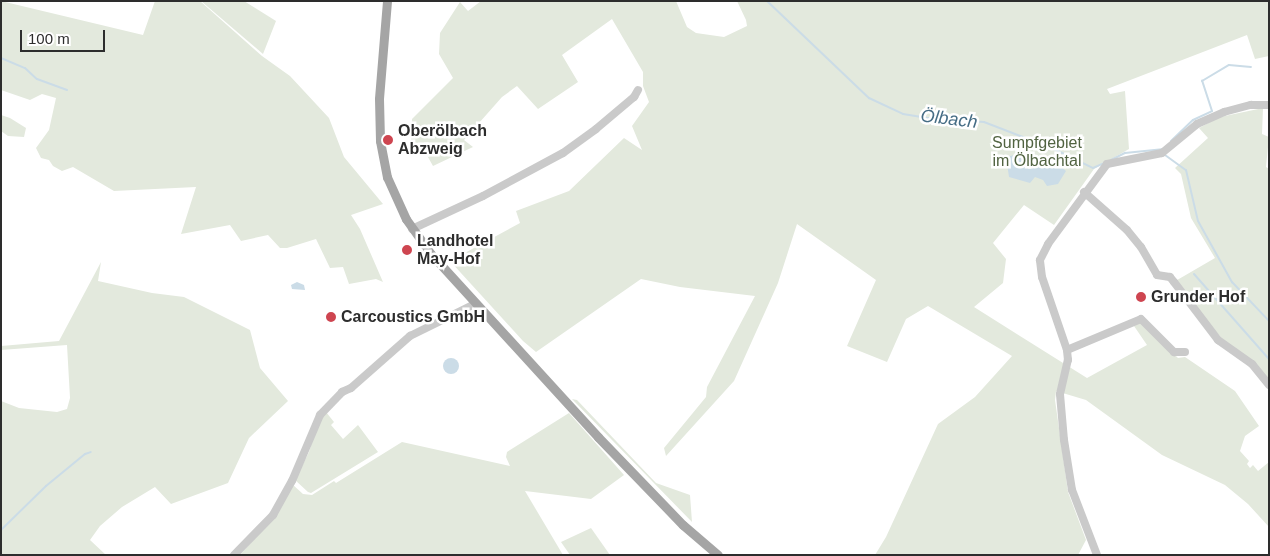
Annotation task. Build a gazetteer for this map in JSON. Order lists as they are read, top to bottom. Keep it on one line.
{"water":["Ölbach"],"parks":["Sumpfgebiet im Ölbachtal"],"places":["Oberölbach Abzweig","Landhotel May-Hof","Grunder Hof","Carcoustics GmbH"],"scale_bar":"100 m"}
